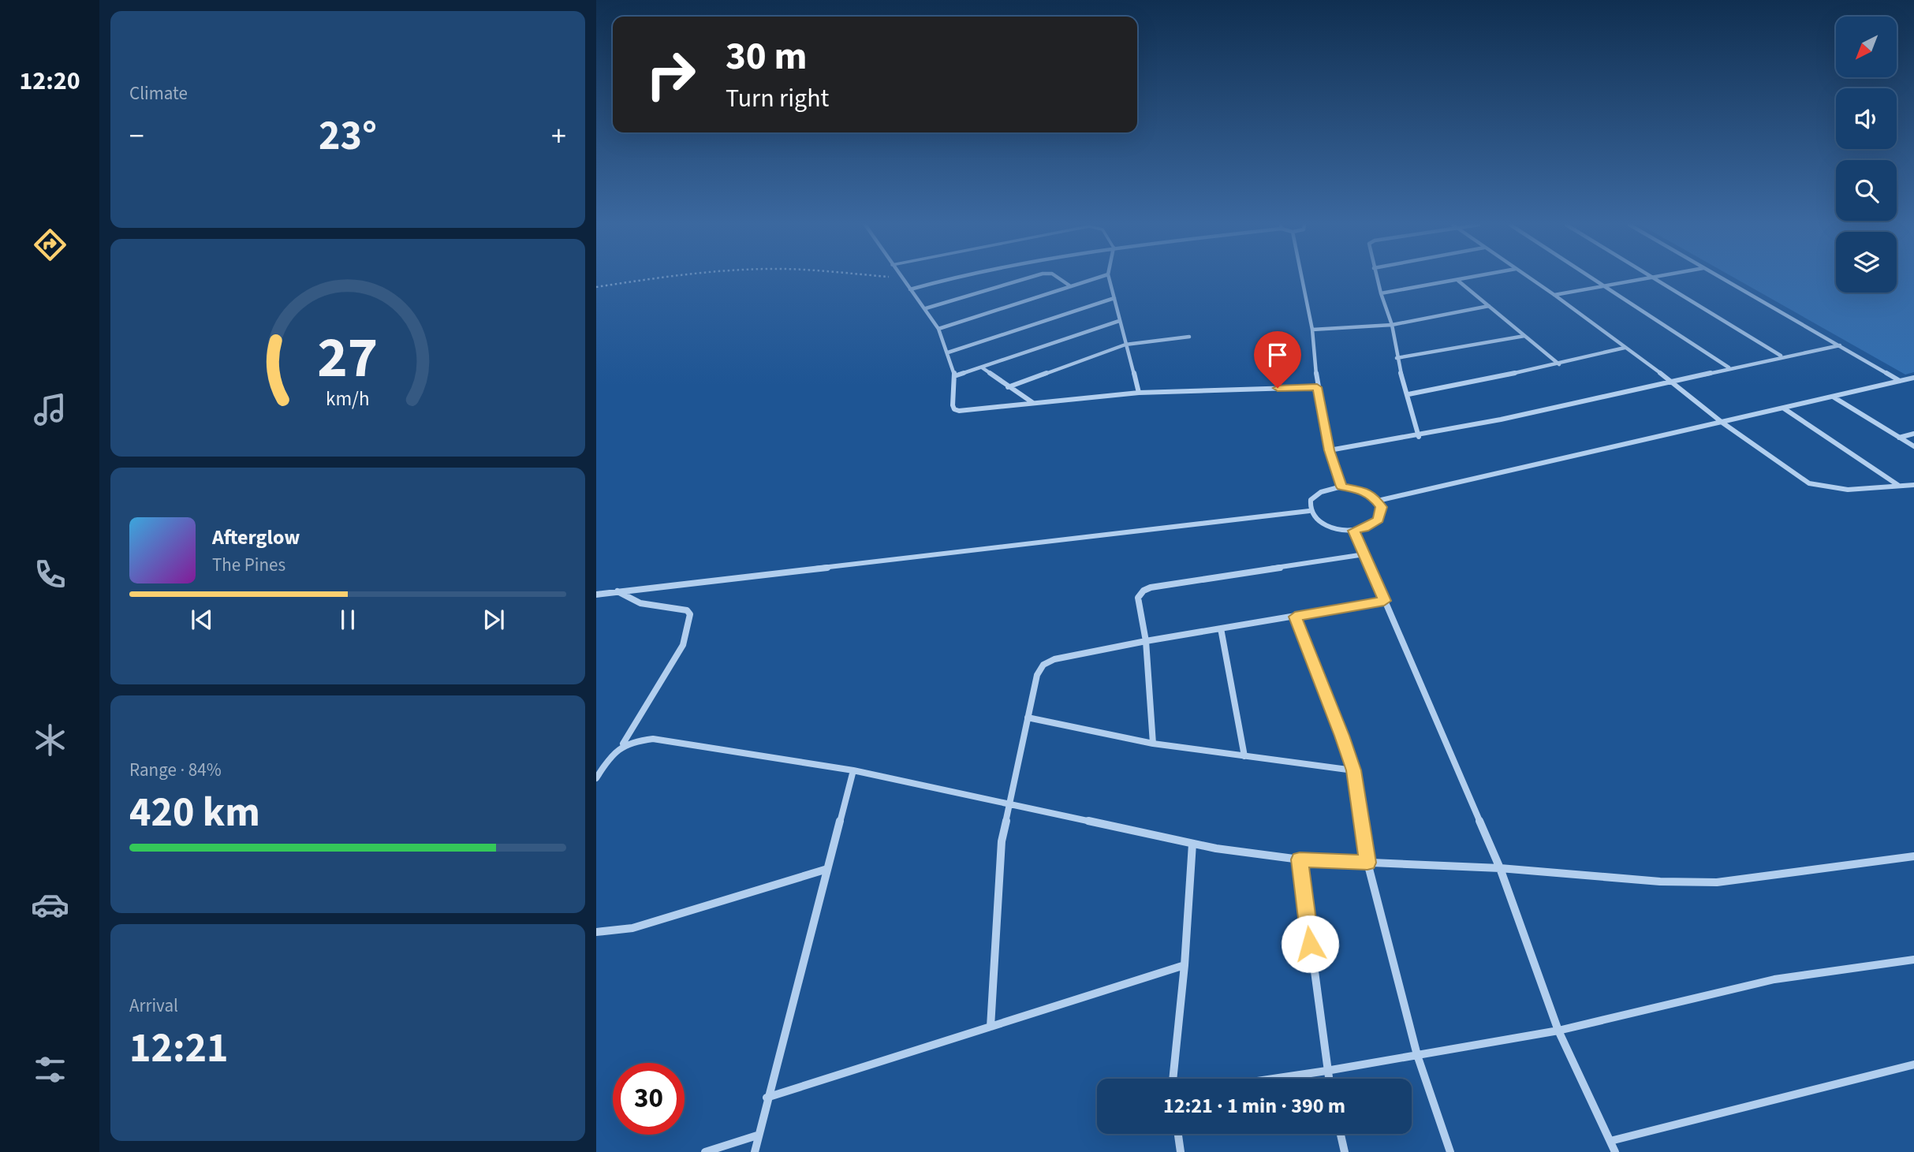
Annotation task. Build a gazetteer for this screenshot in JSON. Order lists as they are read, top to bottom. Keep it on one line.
{"north":"bottom left","page":{"tabs":"12:20","tile":["Climate",["Range · 84%","420 km"],["Arrival","12:21"]],"turn":["30 m","Turn right"],"heat":["−","23°","+"],"song":["Afterglow","The Pines"],"limit":"30","trip":"12:21 · 1 min · 390 m","gauge":["27","km/h"]}}
